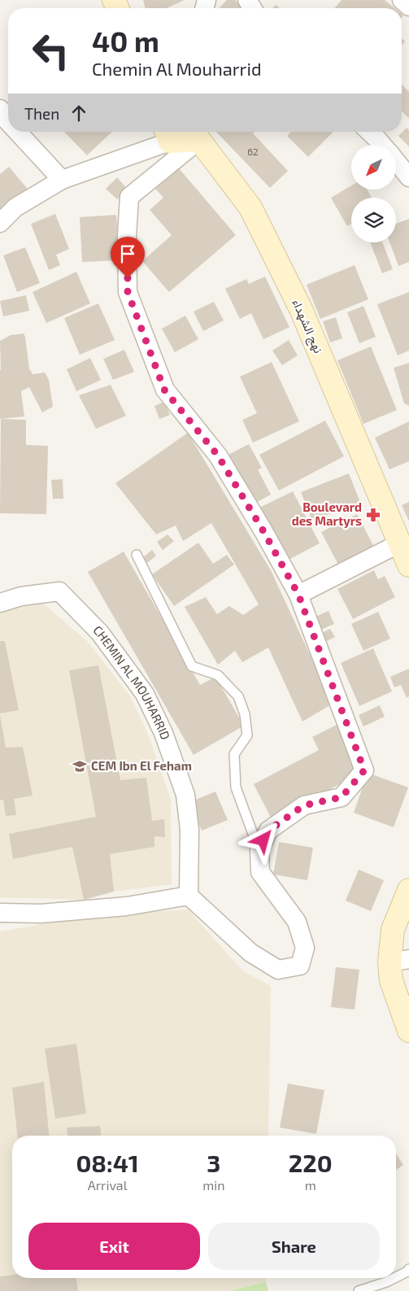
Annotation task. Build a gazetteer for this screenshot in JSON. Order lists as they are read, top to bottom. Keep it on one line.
{"streets":{"main road":["نهج الشهداء"],"street":["CHEMIN AL MOUHARRID"]},"places":{"pharmacy":["Boulevard des Martyrs"],"school or university":["CEM Ibn El Feham"]},"house_numbers":["62"],"north":"bottom left","page":{"turn":["40 m","Chemin Al Mouharrid"],"then":"Then","eta":["08:41","Arrival","3","min","220","m"],"buttons":["Exit","Share"]}}
